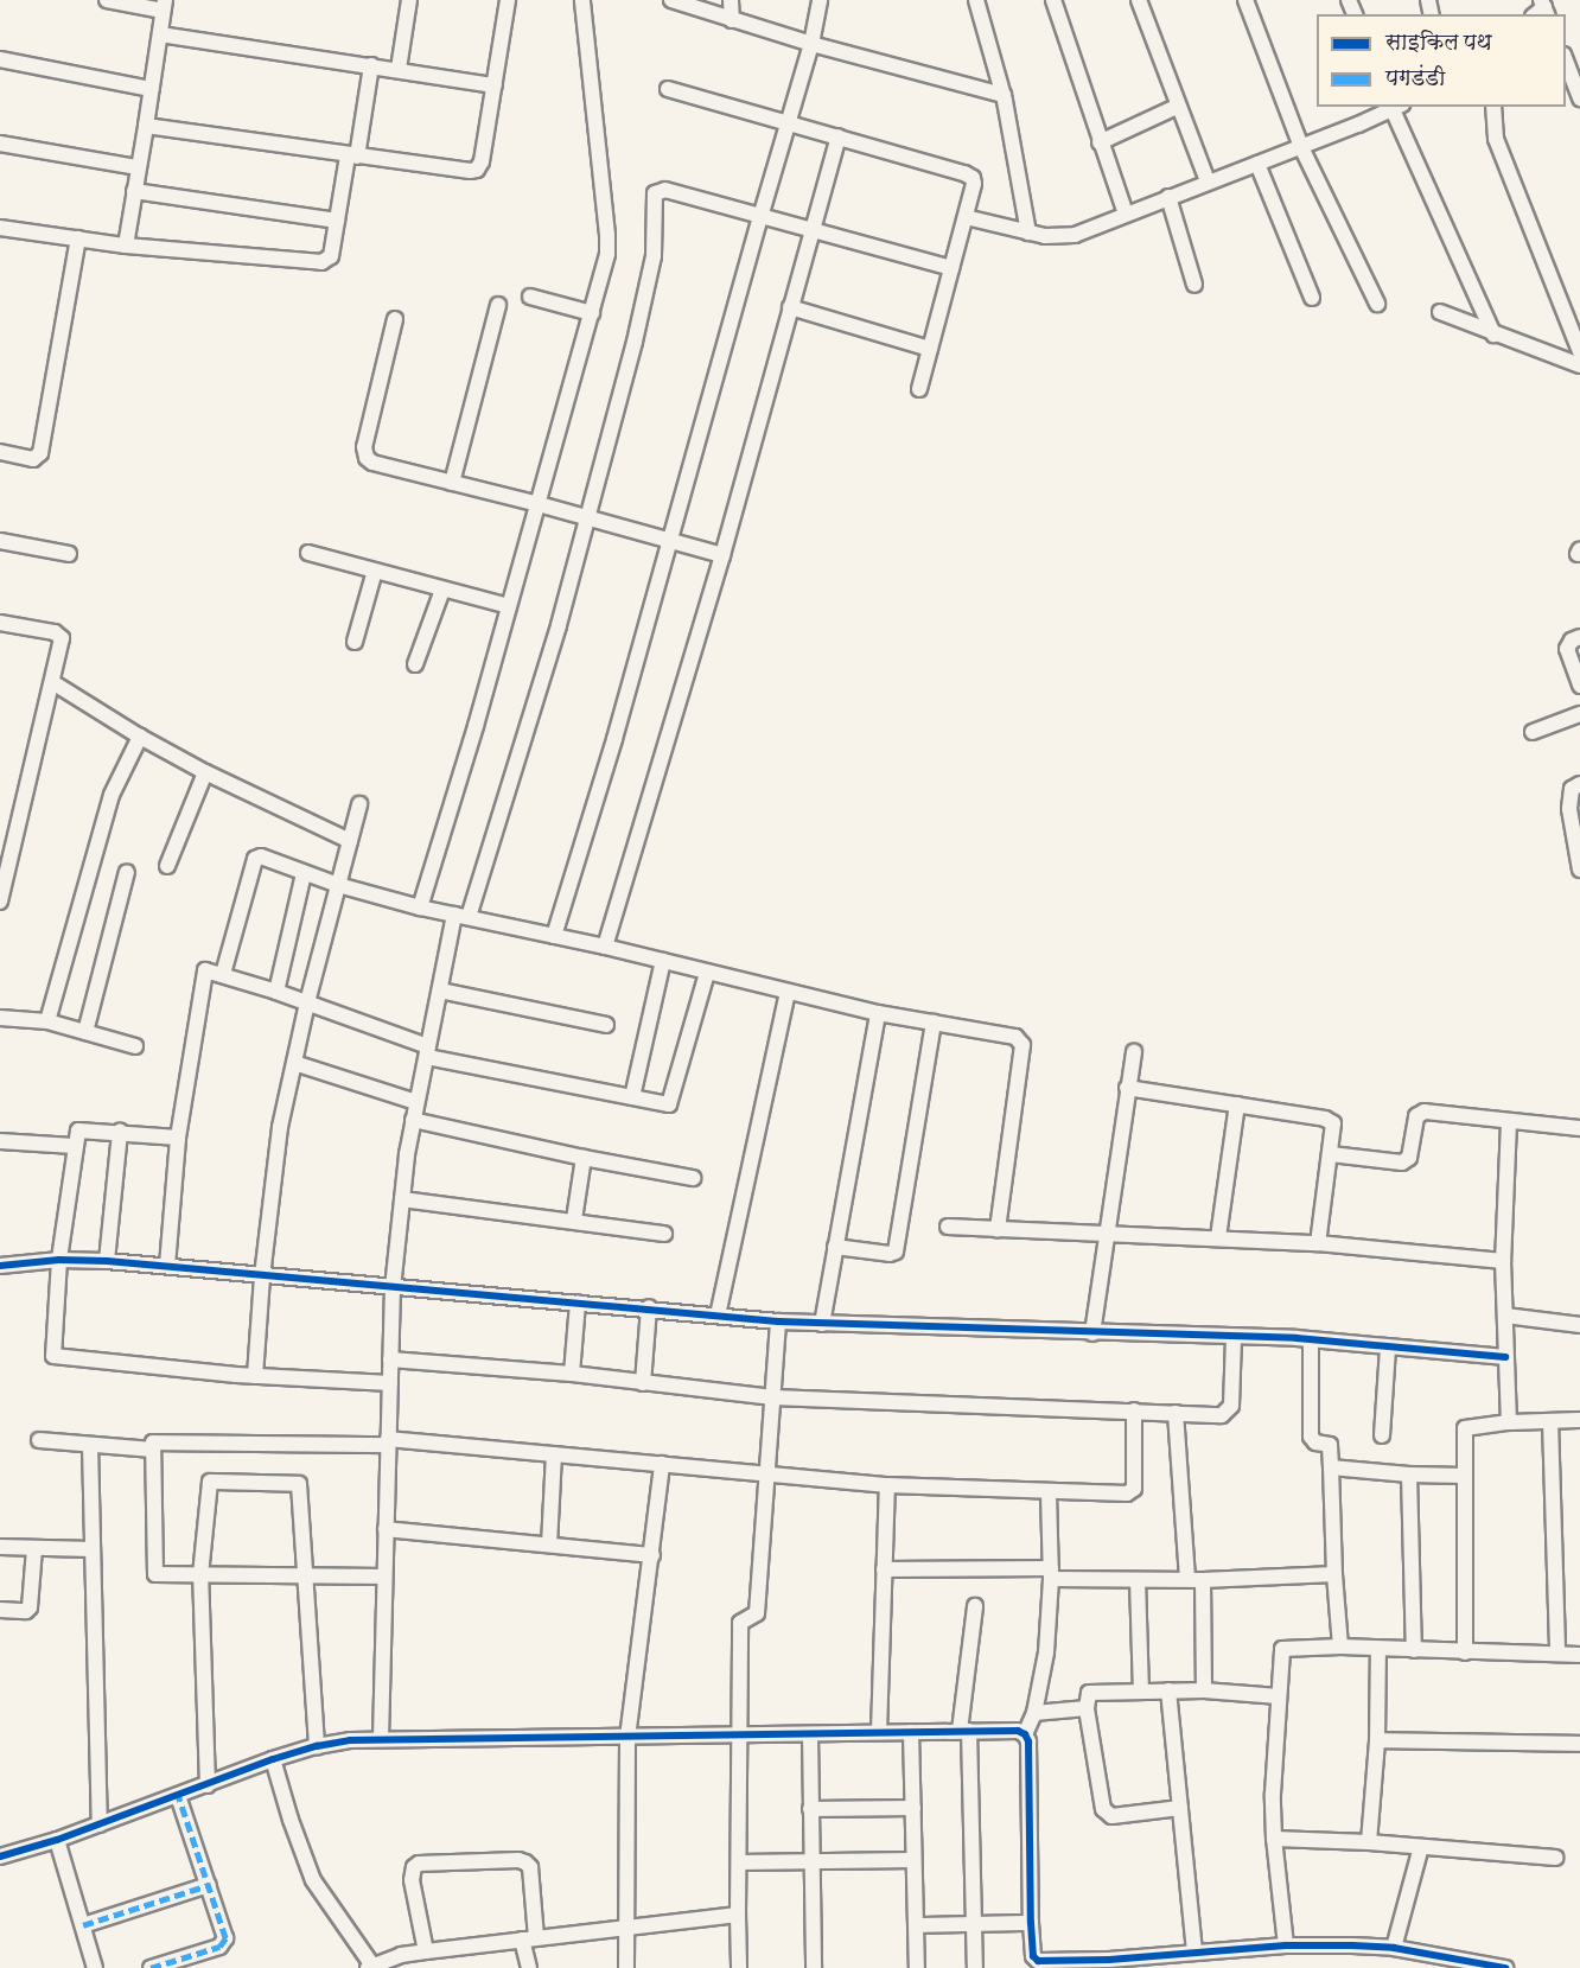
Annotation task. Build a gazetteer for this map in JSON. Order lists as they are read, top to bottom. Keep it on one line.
{"legend":["साइकिल पथ","पगडंडी"]}
